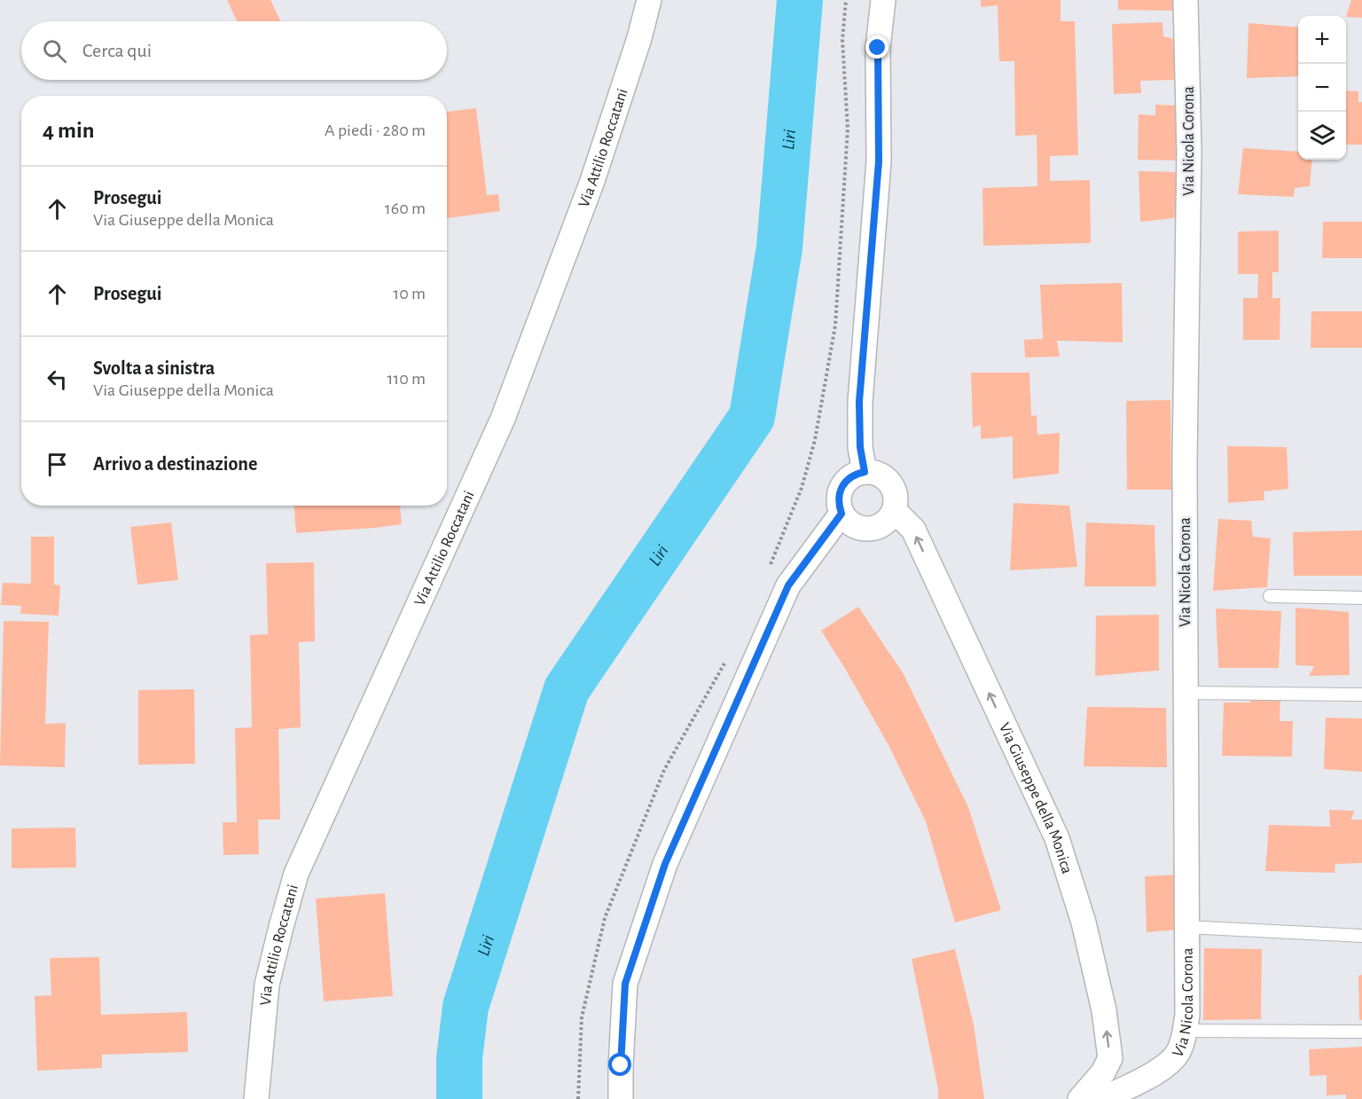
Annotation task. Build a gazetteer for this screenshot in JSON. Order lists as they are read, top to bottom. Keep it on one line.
{"streets":{"street":["Via Nicola Corona","Via Attilio Roccatani","Via Giuseppe della Monica"]},"one_way":["Via Giuseppe della Monica"],"water":["Liri"],"page":{"map_buttons":["+","−"],"search":"Cerca qui","heading":["4 min","A piedi · 280 m"],"list":[["Prosegui","Via Giuseppe della Monica","160 m"],["Prosegui","10 m"],["Svolta a sinistra","Via Giuseppe della Monica","110 m"],"Arrivo a destinazione"]}}
